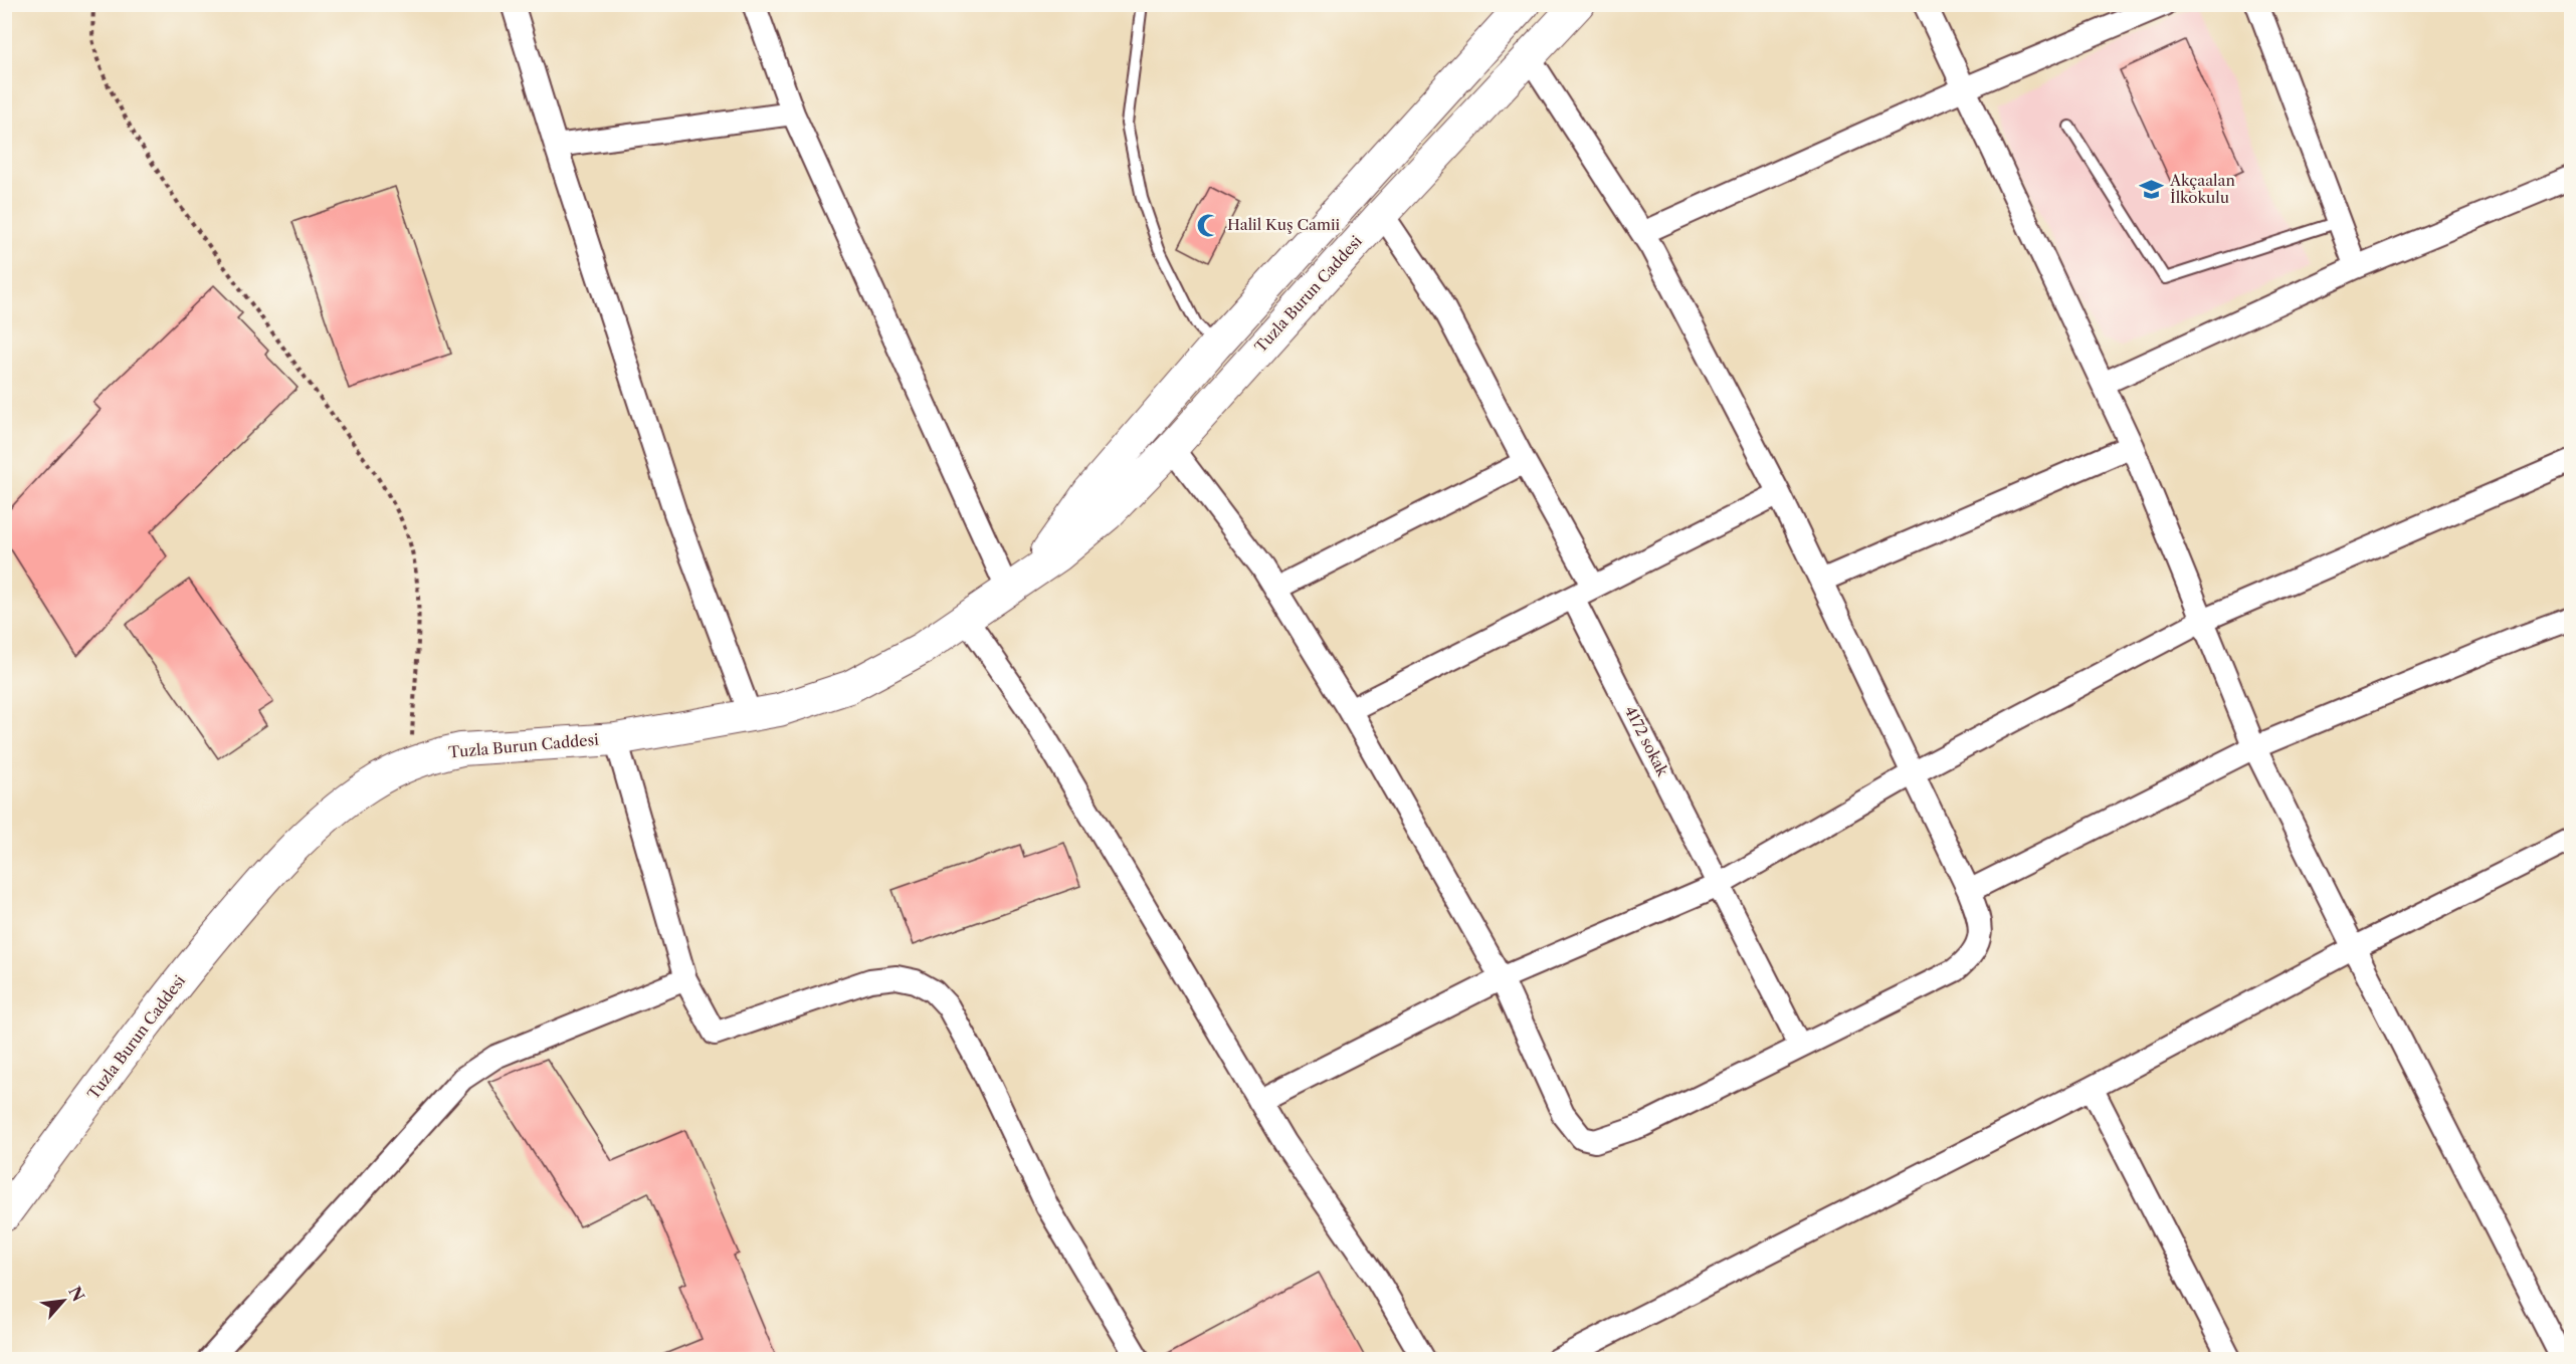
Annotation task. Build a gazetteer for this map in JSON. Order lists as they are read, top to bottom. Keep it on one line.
{"streets":{"main road":["Tuzla Burun Caddesi"],"street":["4172 sokak"]},"places":{"school or university":["Akçaalan İlkokulu"],"mosque":["Halil Kuş Camii"]},"north":"top right"}
